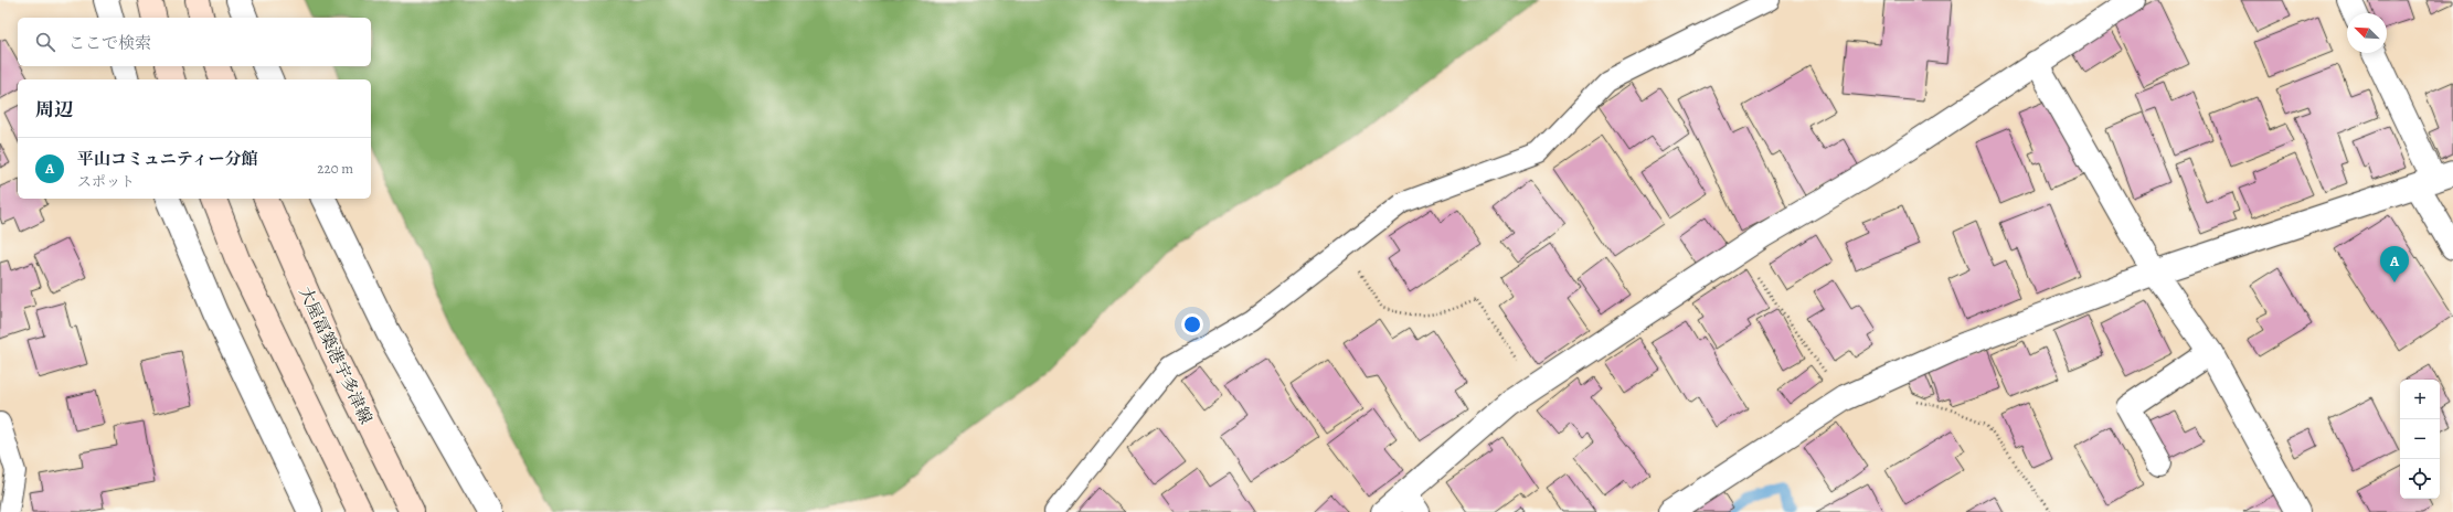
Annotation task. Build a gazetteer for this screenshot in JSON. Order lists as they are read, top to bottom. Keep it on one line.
{"streets":{"main road":["大屋冨築港宇多津線"]},"north":"top left","page":{"search":"ここで検索","heading":"周辺","list":[{"mark":"A","name":"平山コミュニティー分館","note":"スポット","value":"220 m"}],"pins":"A","map_buttons":["+","−"]}}
